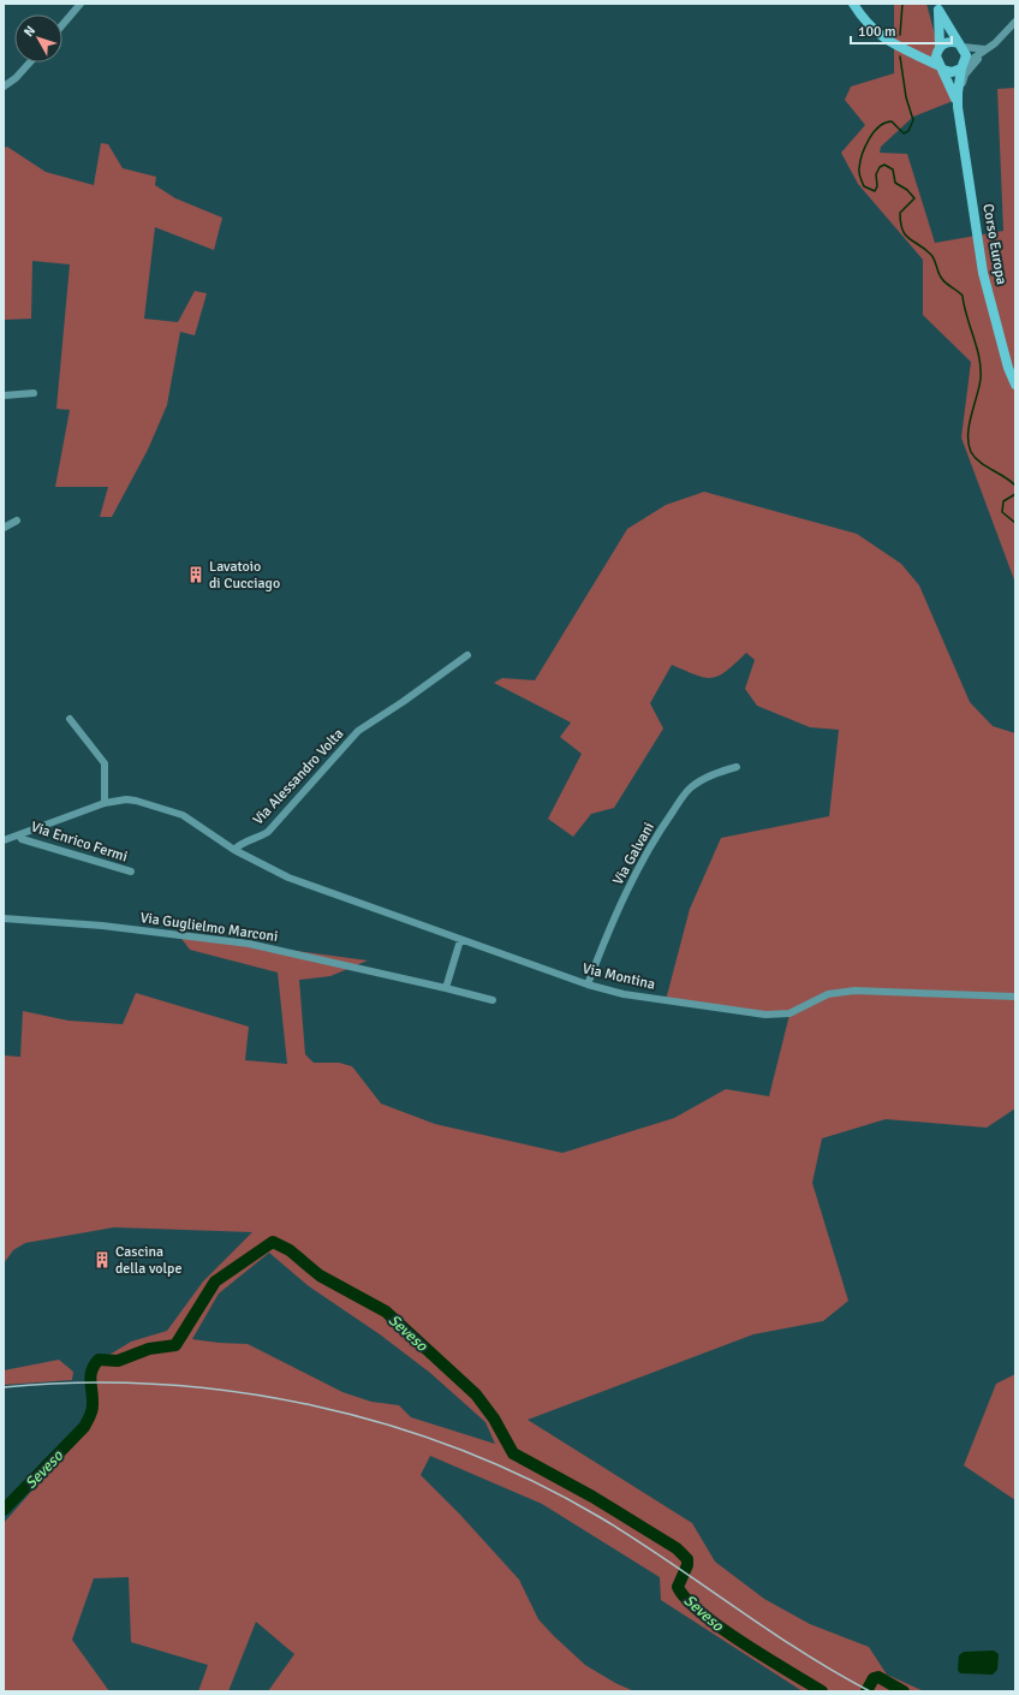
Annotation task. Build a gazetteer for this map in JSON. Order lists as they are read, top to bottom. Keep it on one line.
{"streets":{"main road":["Corso Europa"],"street":["Via Alessandro Volta","Via Enrico Fermi","Via Galvani","Via Guglielmo Marconi","Via Montina"]},"crossings":[["Via Alessandro Volta","Via Montina"],["Via Galvani","Via Montina"]],"water":["Seveso"],"places":{"building":["Lavatoio di Cucciago","Cascina della volpe"]},"scale_bar":"100 m","north":"top left"}
